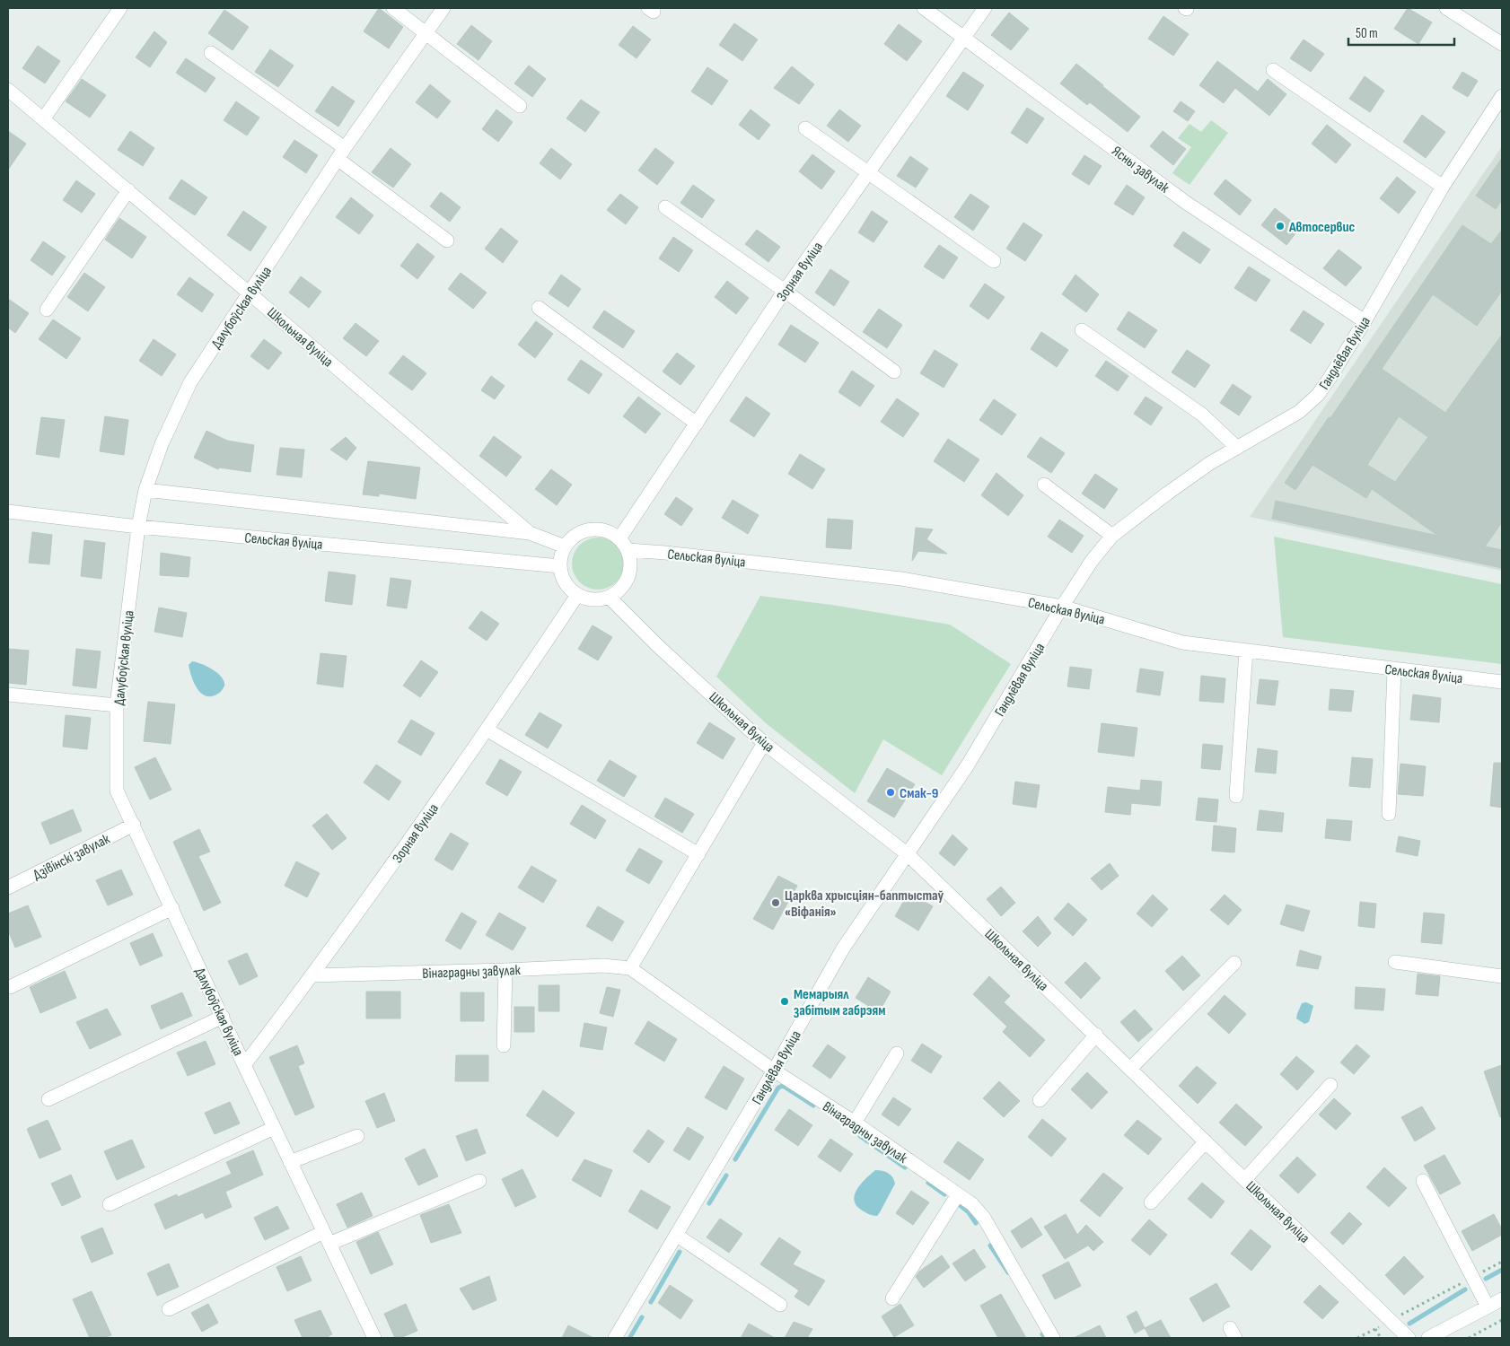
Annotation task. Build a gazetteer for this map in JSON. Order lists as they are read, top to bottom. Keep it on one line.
{"streets":{"street":["Ясны завулак","Зорная вуліца","Далубоўская вуліца","Школьная вуліца","Гандлёвая вуліца","Сельская вуліца","Дзівінскі завулак","Вінаградны завулак"]},"crossings":[["Ясны завулак","Зорная вуліца"],["Ясны завулак","Гандлёвая вуліца"],["Зорная вуліца","Далубоўская вуліца"],["Зорная вуліца","Школьная вуліца"],["Зорная вуліца","Сельская вуліца"],["Зорная вуліца","Вінаградны завулак"],["Далубоўская вуліца","Школьная вуліца"],["Далубоўская вуліца","Сельская вуліца"],["Далубоўская вуліца","Дзівінскі завулак"],["Школьная вуліца","Гандлёвая вуліца"],["Школьная вуліца","Сельская вуліца"],["Гандлёвая вуліца","Сельская вуліца"],["Гандлёвая вуліца","Вінаградны завулак"]],"places":["Автосервис","Смак-9","Царква хрысціян-баптыстаў «Віфанія»","Мемарыял забітым габрэям"],"scale_bar":"50 m"}
